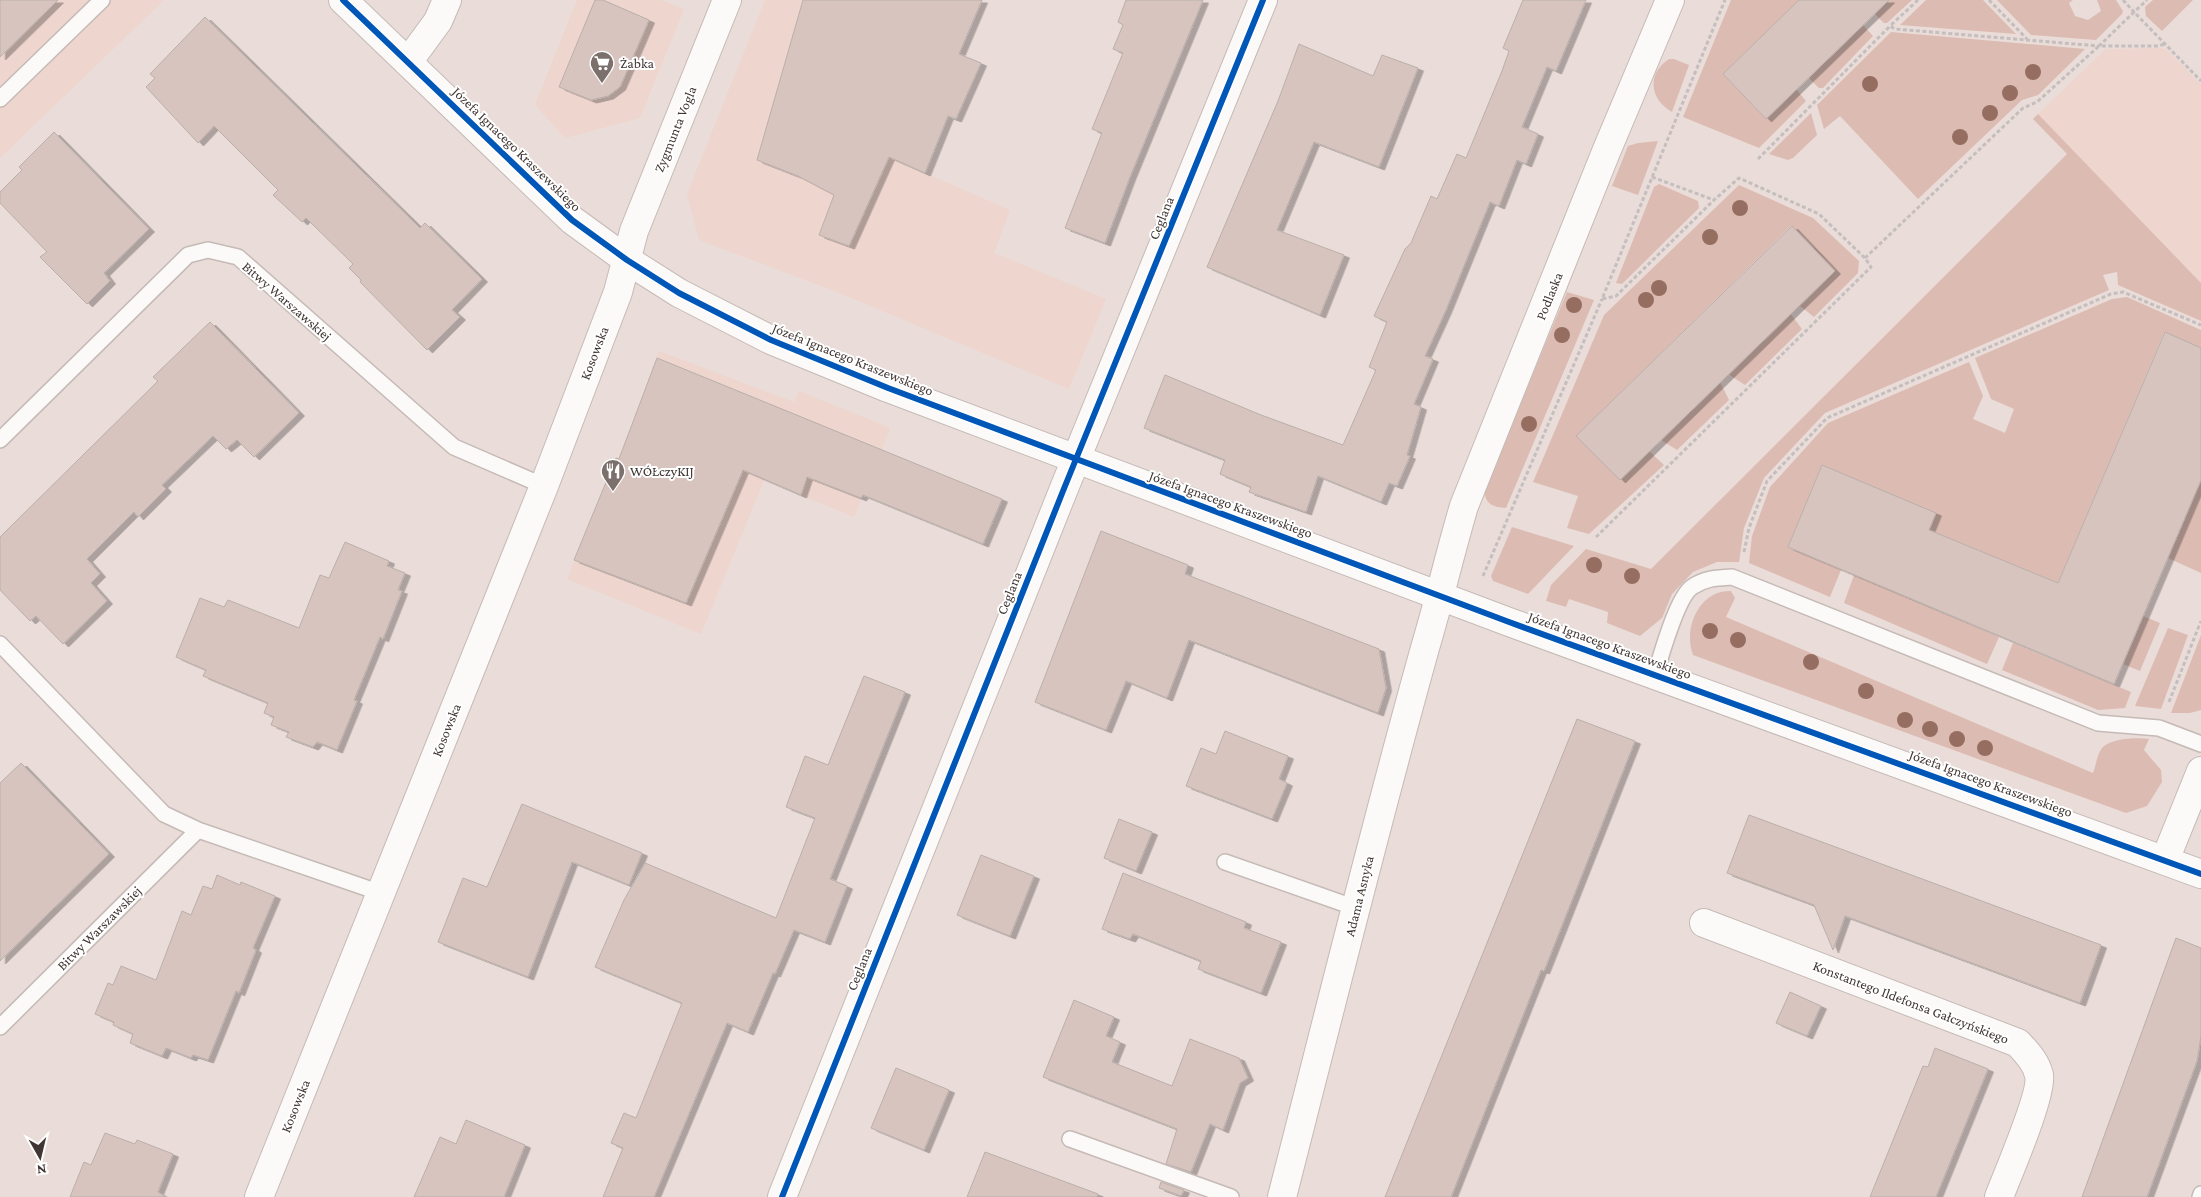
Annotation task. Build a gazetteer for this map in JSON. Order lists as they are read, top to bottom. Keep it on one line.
{"streets":{"street":["Zygmunta Vogla","Józefa Ignacego Kraszewskiego","Ceglana","Podlaska","Kosowska","Adama Asnyka","Konstantego Ildefonsa Gałczyńskiego"],"lane":["Bitwy Warszawskiej"]},"crossings":[["Zygmunta Vogla","Józefa Ignacego Kraszewskiego"],["Zygmunta Vogla","Kosowska"],["Józefa Ignacego Kraszewskiego","Ceglana"],["Józefa Ignacego Kraszewskiego","Podlaska"],["Józefa Ignacego Kraszewskiego","Kosowska"],["Józefa Ignacego Kraszewskiego","Adama Asnyka"],["Podlaska","Adama Asnyka"],["Bitwy Warszawskiej","Kosowska"]],"places":{"supermarket":["Żabka"],"restaurant":["WÓŁczyKIJ"]},"north":"bottom"}
